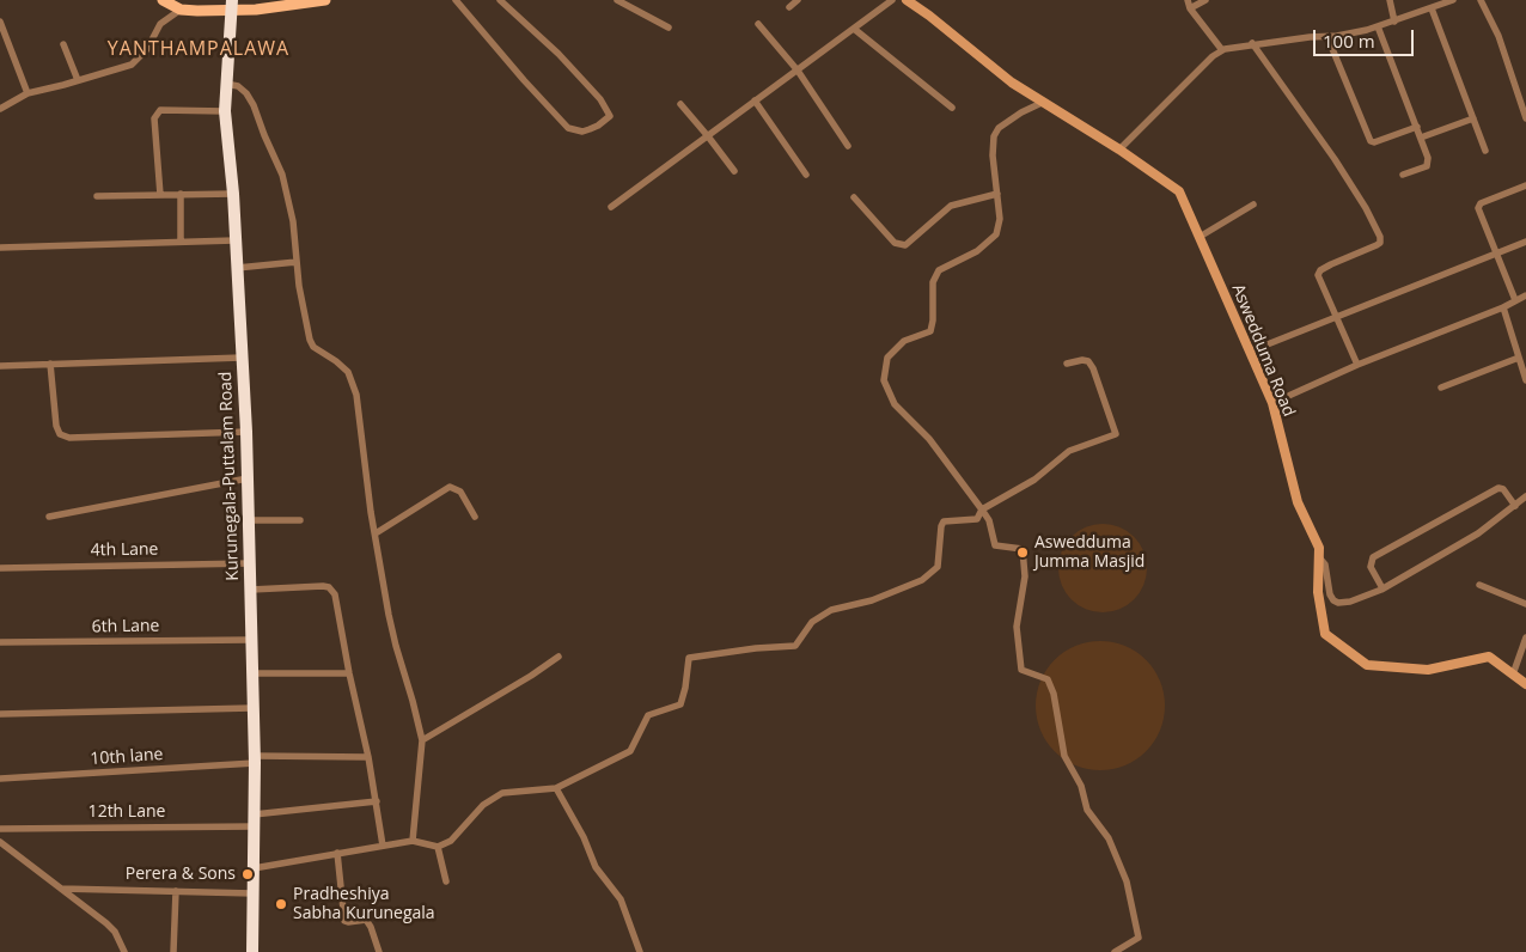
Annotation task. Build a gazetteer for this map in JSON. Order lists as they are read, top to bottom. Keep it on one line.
{"streets":{"highway":["Kurunegala-Puttalam Road"],"street":["Aswedduma Road","4th Lane","6th Lane","10th lane","12th Lane"]},"crossings":[["Kurunegala-Puttalam Road","4th Lane"],["Kurunegala-Puttalam Road","6th Lane"],["Kurunegala-Puttalam Road","10th lane"],["Kurunegala-Puttalam Road","12th Lane"]],"districts":["YANTHAMPALAWA"],"places":["Aswedduma Jumma Masjid","Perera & Sons","Pradheshiya Sabha Kurunegala"],"scale_bar":"100 m"}
